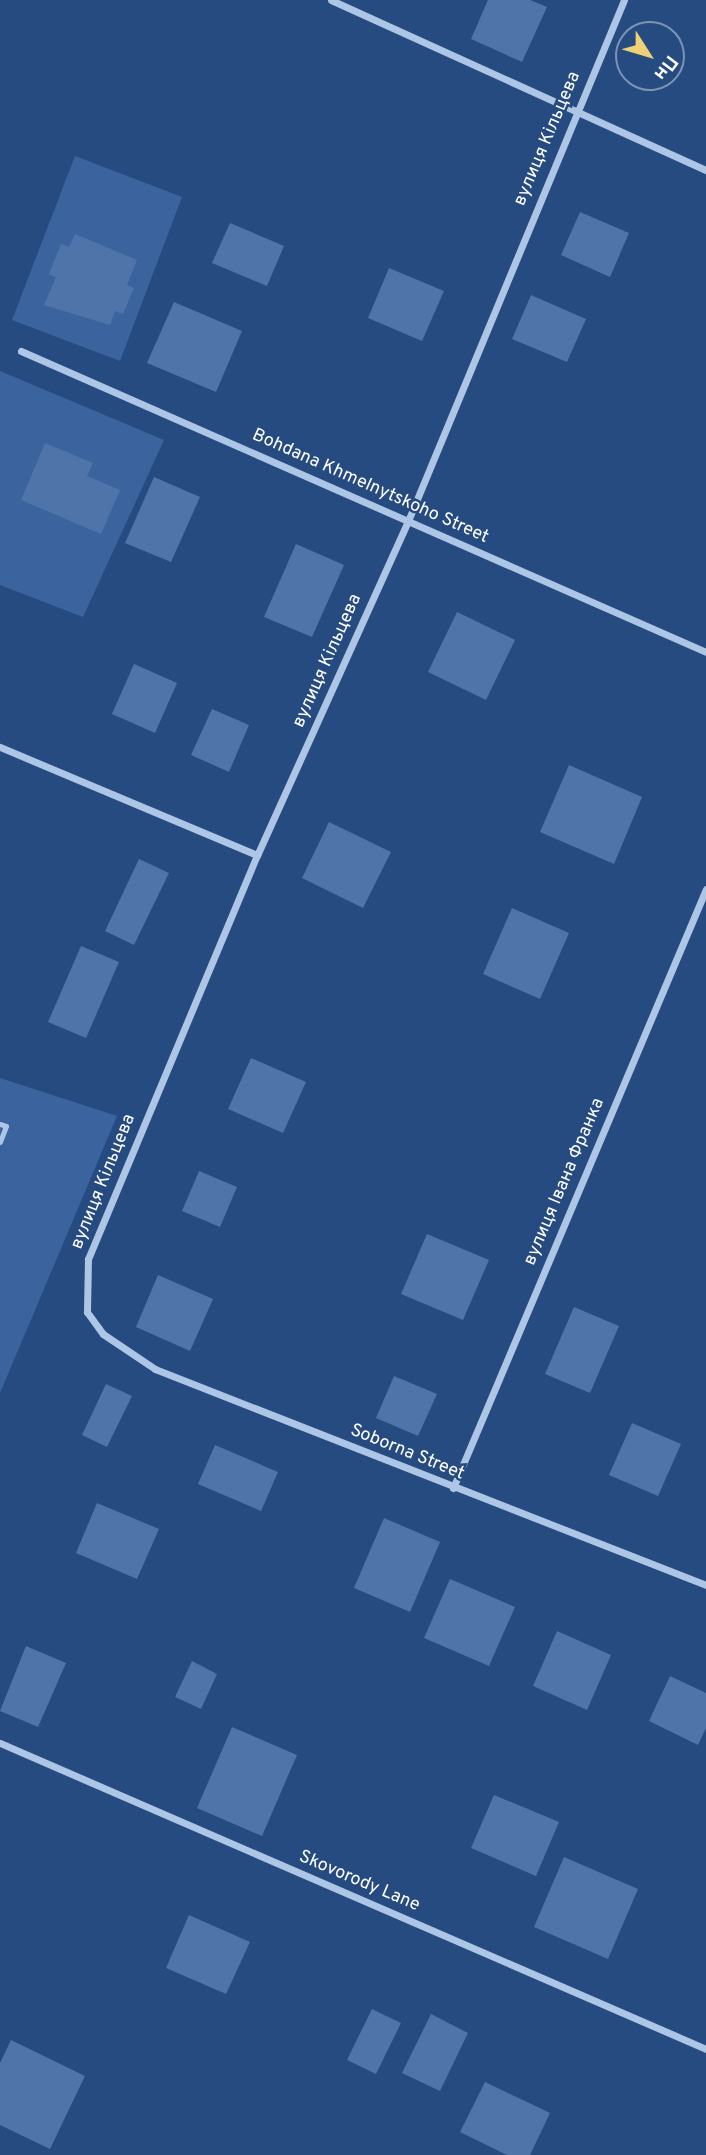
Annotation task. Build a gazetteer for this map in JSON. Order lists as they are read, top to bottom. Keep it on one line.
{"streets":{"street":["вулиця Кільцева","Bohdana Khmelnytskoho Street","вулиця Івана Франка","Soborna Street","Skovorody Lane"]},"crossings":[["вулиця Кільцева","Bohdana Khmelnytskoho Street"],["вулиця Кільцева","Soborna Street"],["вулиця Івана Франка","Soborna Street"]],"north":"bottom right"}
